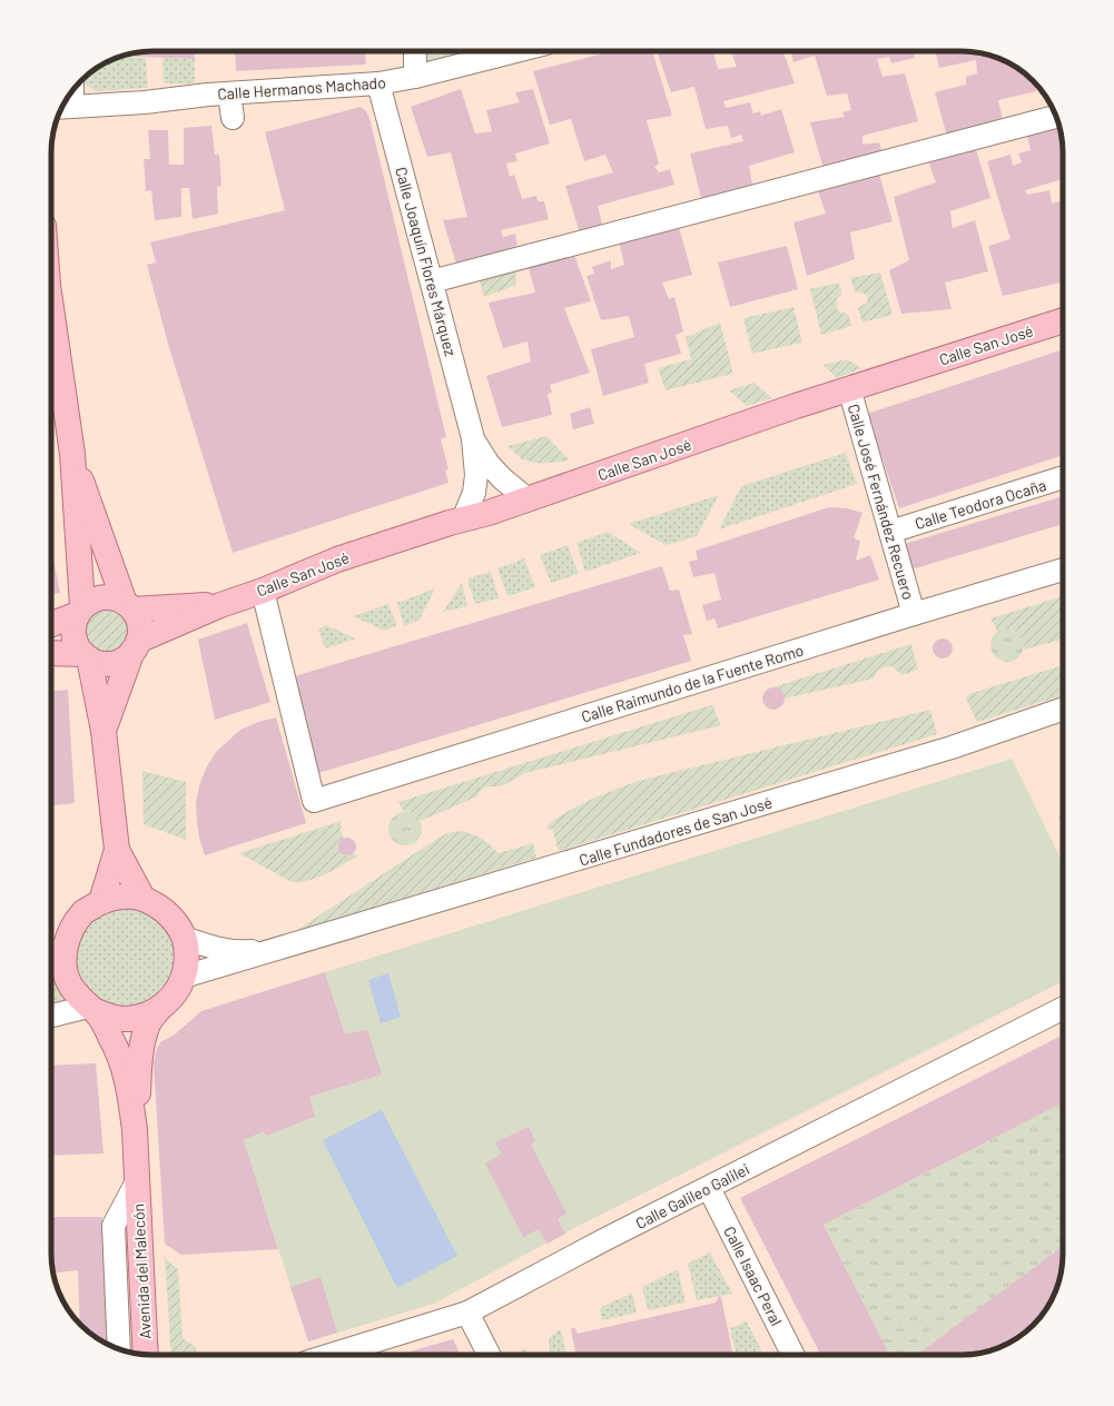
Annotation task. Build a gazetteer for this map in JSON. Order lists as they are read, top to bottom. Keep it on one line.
{"streets":{"main road":["Calle San José","Avenida del Malecón"],"street":["Calle Hermanos Machado","Calle Joaquín Flores Márquez","Calle José Fernández Recuero","Calle Teodora Ocaña","Calle Raimundo de la Fuente Romo","Calle Fundadores de San José","Calle Galileo Galilei","Calle Isaac Peral"]},"crossings":[["Calle Hermanos Machado","Calle Joaquín Flores Márquez"],["Calle Joaquín Flores Márquez","Calle San José"],["Calle San José","Calle José Fernández Recuero"],["Calle San José","Calle Raimundo de la Fuente Romo"],["Calle José Fernández Recuero","Calle Teodora Ocaña"],["Calle José Fernández Recuero","Calle Raimundo de la Fuente Romo"],["Calle Galileo Galilei","Calle Isaac Peral"]]}
